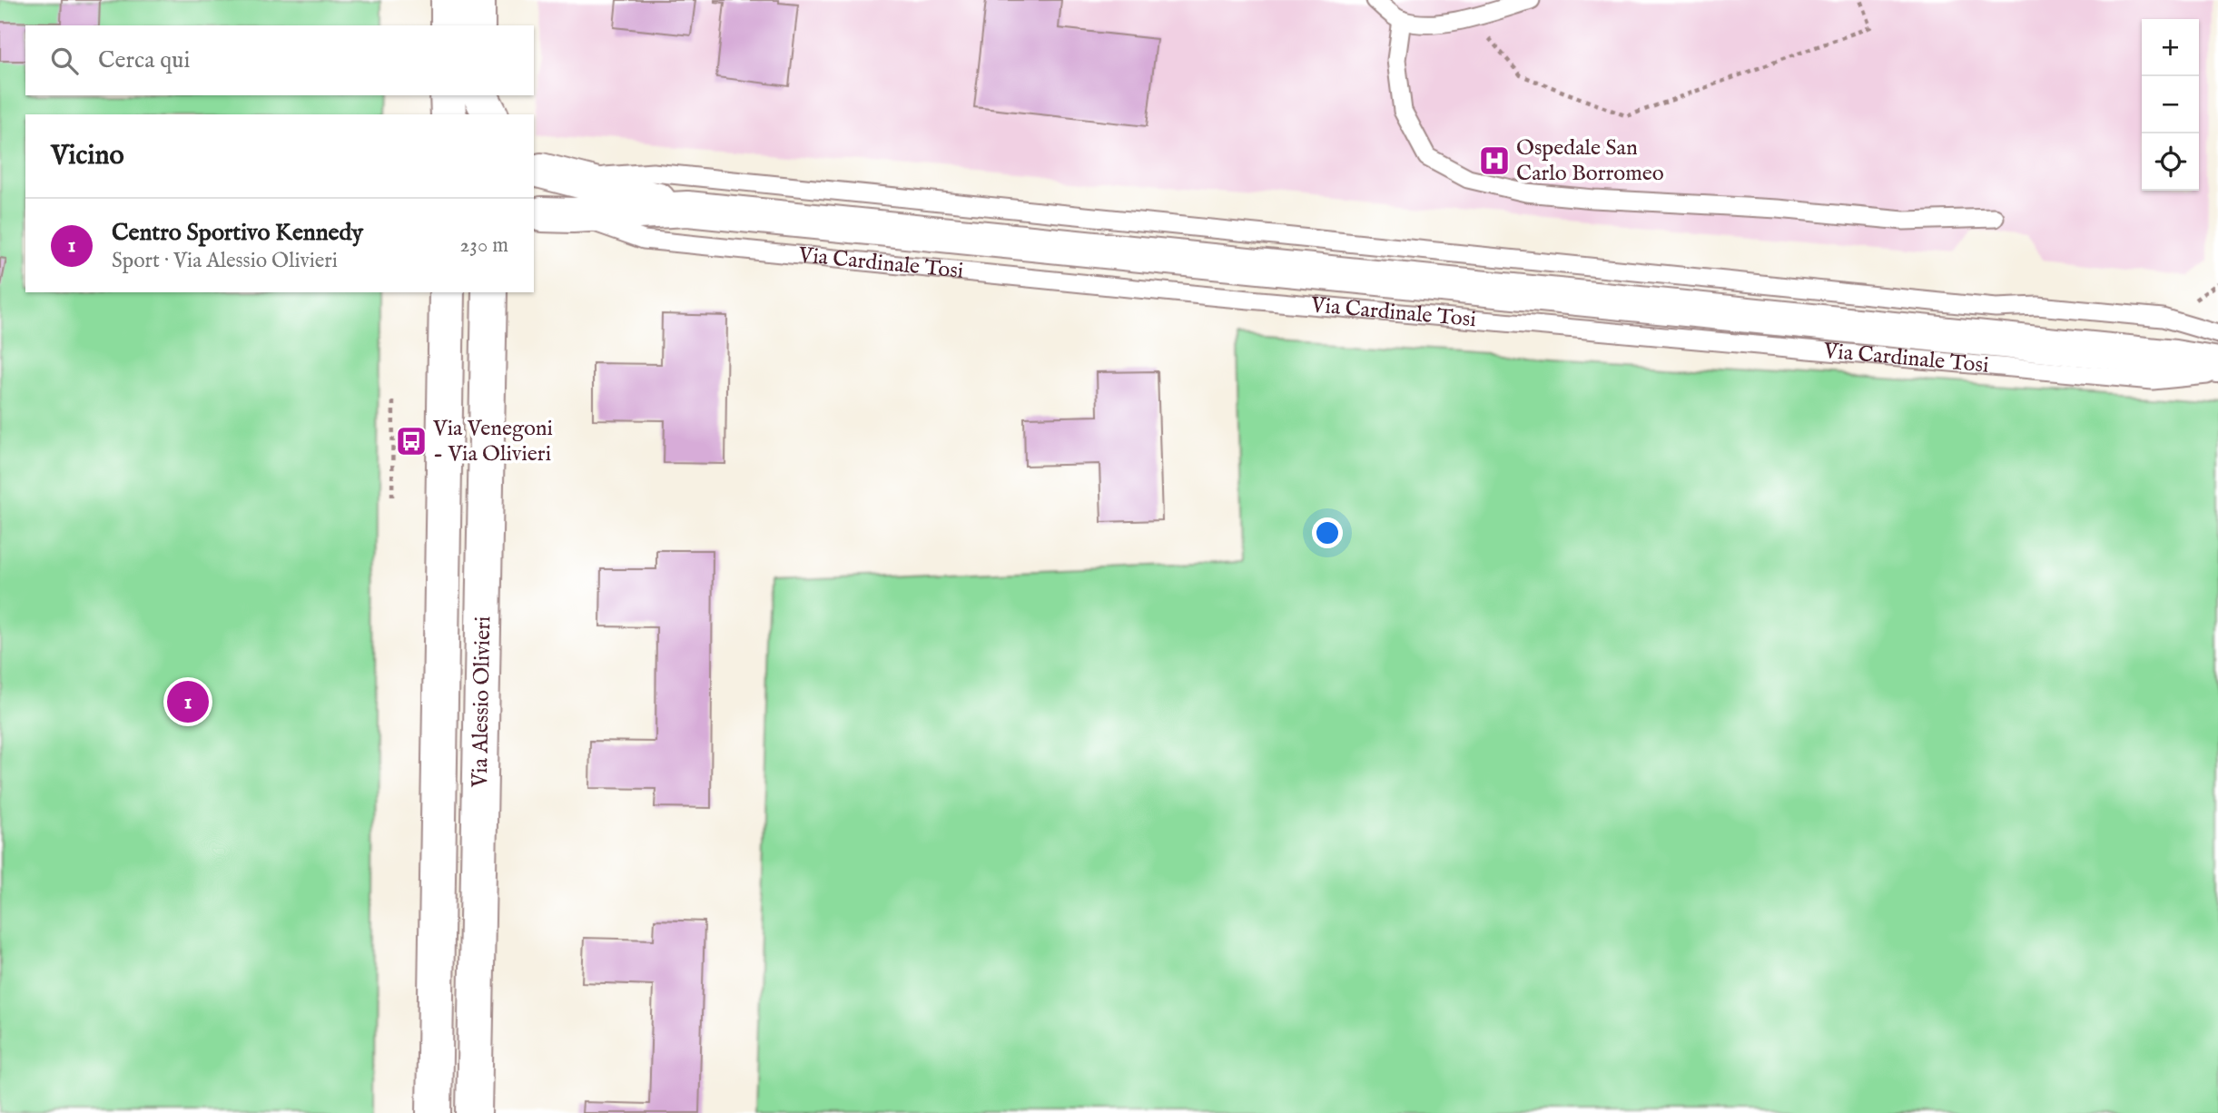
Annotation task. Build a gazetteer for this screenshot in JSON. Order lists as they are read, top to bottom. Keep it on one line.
{"streets":{"street":["Via Cardinale Tosi","Via Alessio Olivieri"]},"places":{"hospital":["Ospedale San Carlo Borromeo"],"bus stop":["Via Venegoni - Via Olivieri"]},"page":{"map_buttons":["+","−"],"search":"Cerca qui","heading":"Vicino","list":[{"mark":"1","name":"Centro Sportivo Kennedy","note":"Sport · Via Alessio Olivieri","value":"230 m"}],"pins":"1"}}
